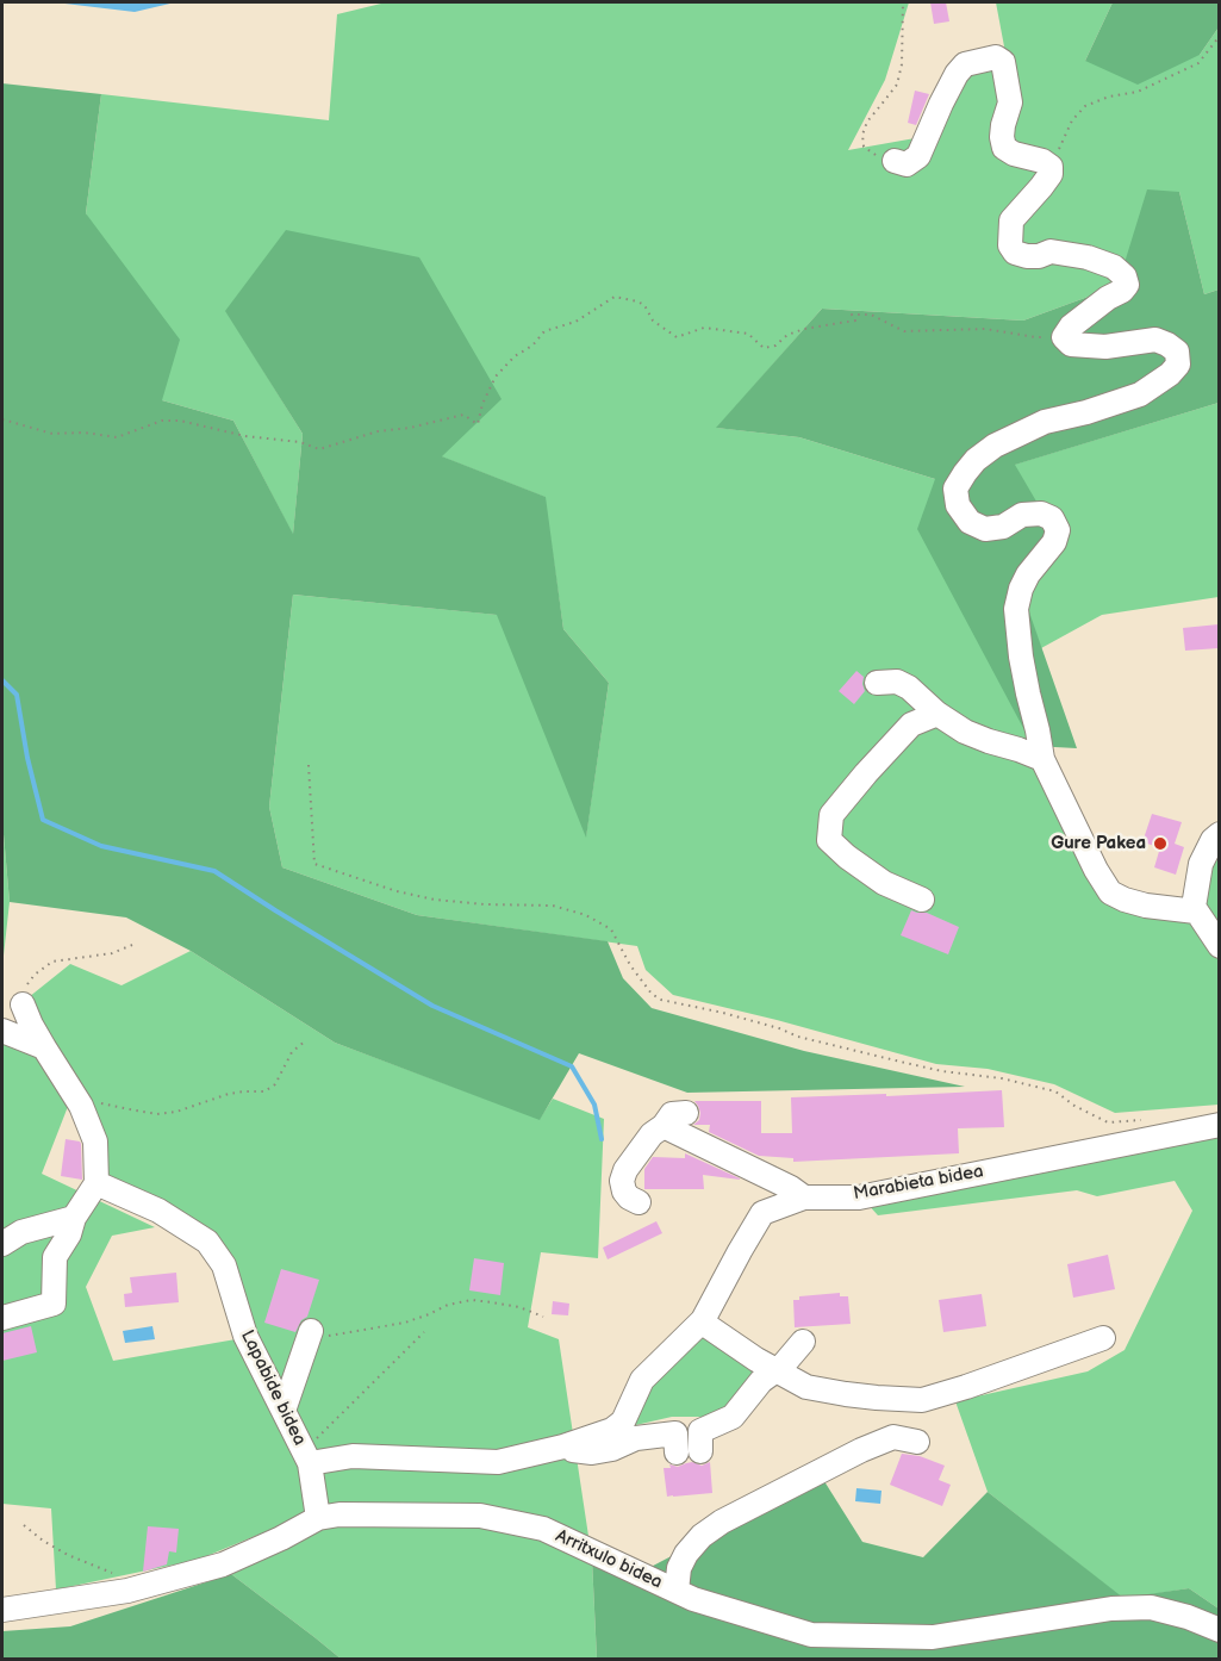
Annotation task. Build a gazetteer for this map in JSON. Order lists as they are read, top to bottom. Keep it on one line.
{"streets":{"street":["Marabieta bidea","Lapabide bidea","Arritxulo bidea"]},"crossings":[["Marabieta bidea","Lapabide bidea"],["Lapabide bidea","Arritxulo bidea"]],"places":["Gure Pakea"]}
